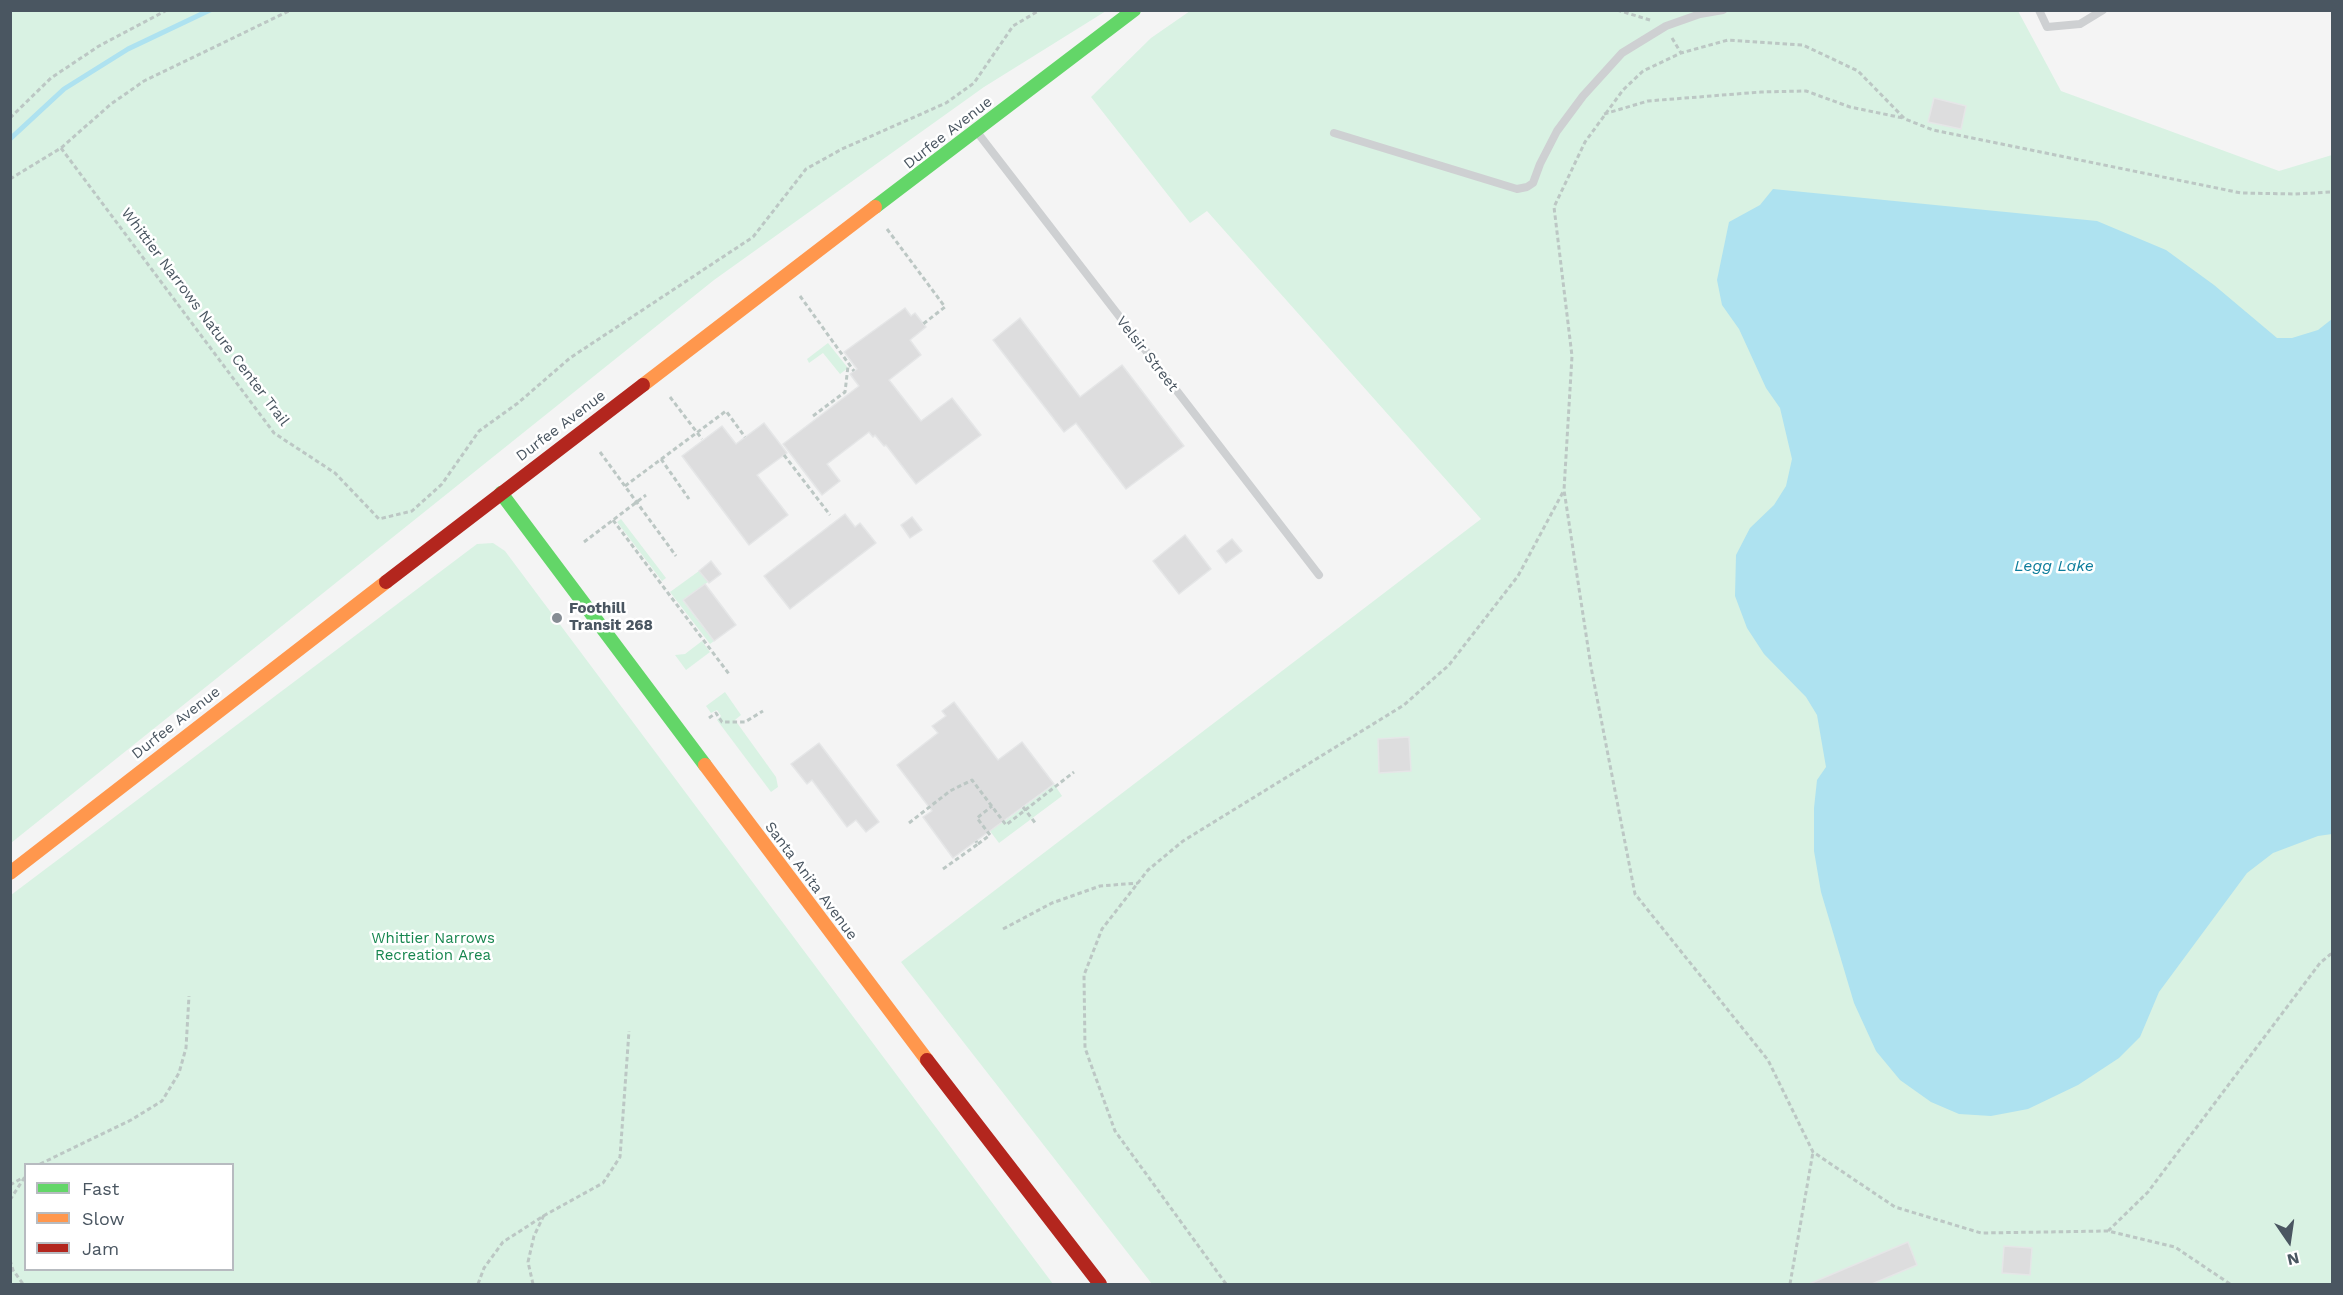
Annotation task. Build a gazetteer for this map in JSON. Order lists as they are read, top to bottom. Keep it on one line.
{"streets":{"main road":["Durfee Avenue","Santa Anita Avenue"],"lane":["Velsir Street"],"path":["Whittier Narrows Nature Center Trail"]},"crossings":[["Durfee Avenue","Velsir Street"],["Durfee Avenue","Santa Anita Avenue"]],"water":["Legg Lake"],"parks":["Whittier Narrows Recreation Area"],"places":["Foothill Transit 268"],"legend":["Fast","Slow","Jam"],"north":"bottom"}
